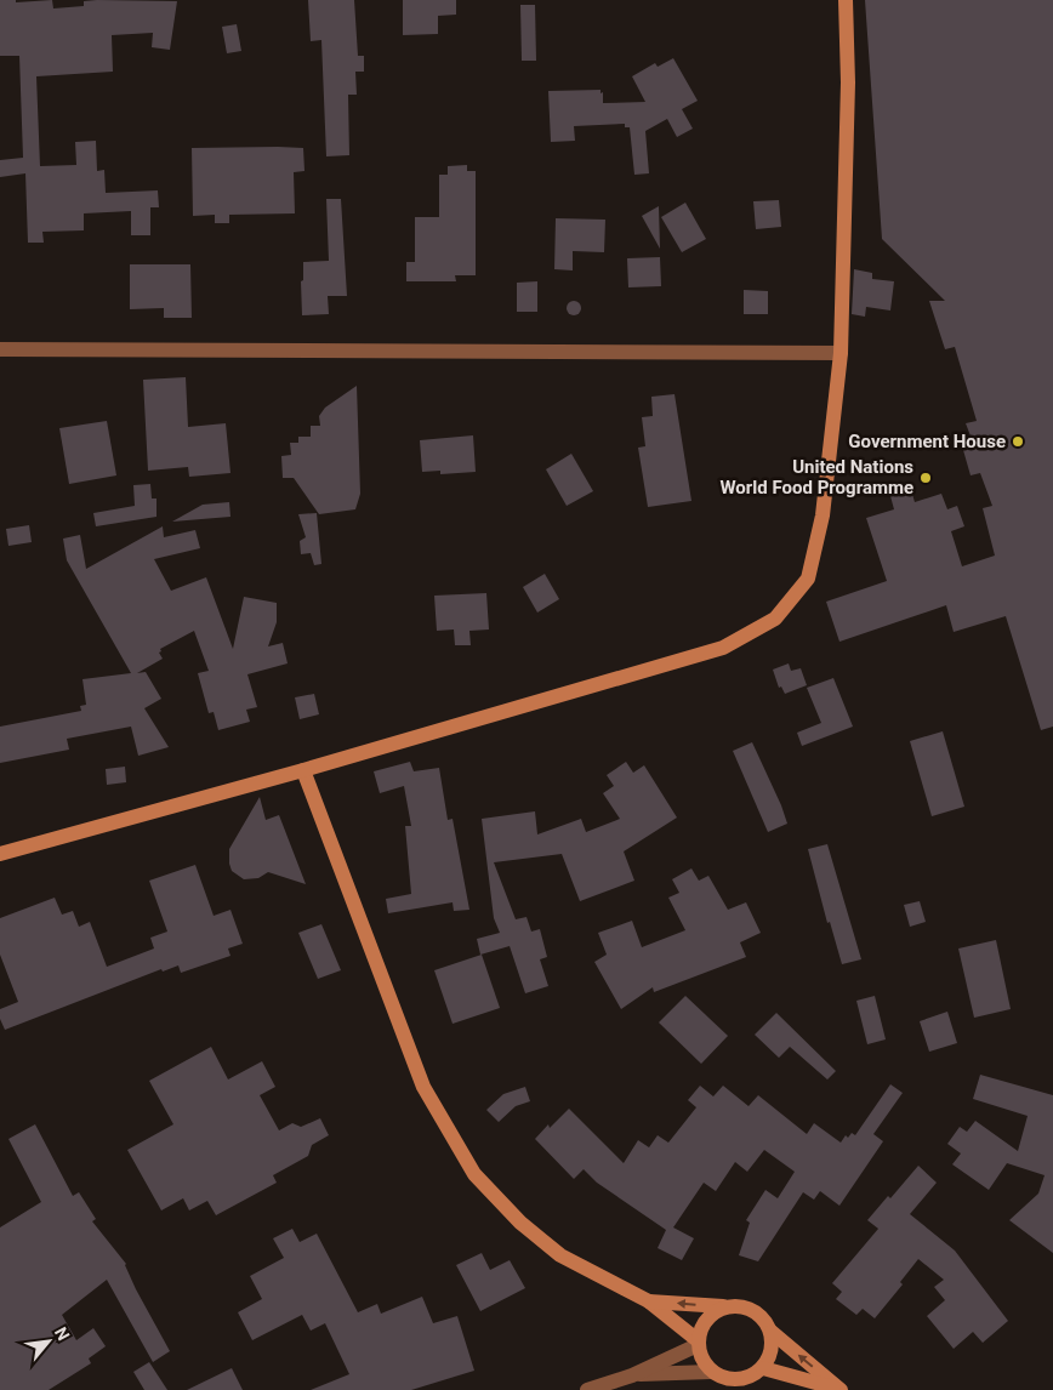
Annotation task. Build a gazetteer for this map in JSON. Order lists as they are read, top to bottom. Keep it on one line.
{"places":["Government House","United Nations World Food Programme"],"north":"top right"}
